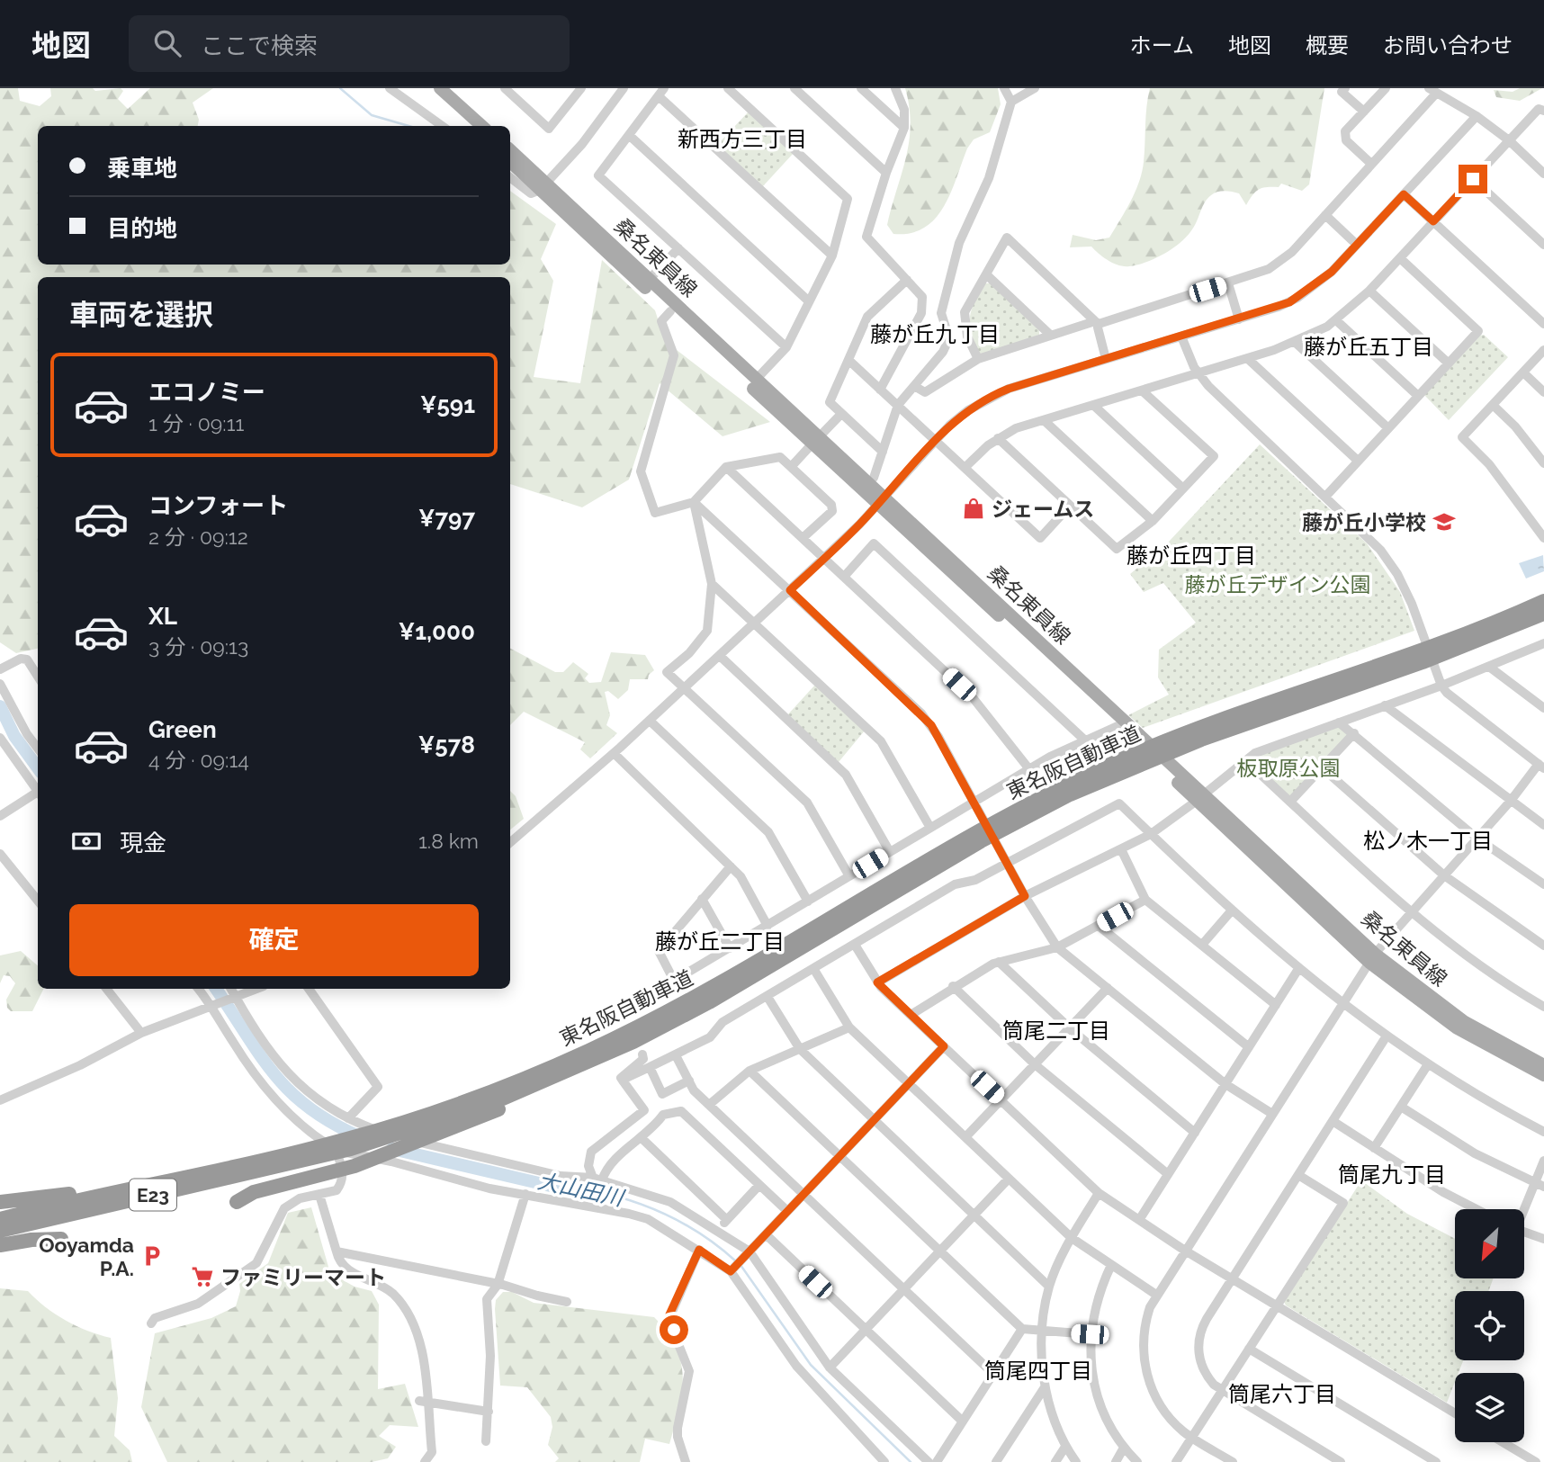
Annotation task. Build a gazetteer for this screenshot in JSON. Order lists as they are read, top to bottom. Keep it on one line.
{"streets":{"highway":["東名阪自動車道","E23"],"main road":["桑名東員線"]},"districts":["新西方三丁目","藤が丘九丁目","藤が丘五丁目","藤が丘四丁目","松ノ木一丁目","藤が丘二丁目","筒尾二丁目","筒尾九丁目","筒尾四丁目","筒尾六丁目"],"water":["大山田川"],"parks":["藤が丘デザイン公園","板取原公園"],"places":{"shop":["ジェームス"],"school or university":["藤が丘小学校"],"parking":["Ooyamda P.A."],"supermarket":["ファミリーマート"]},"north":"bottom left","page":{"header":"地図","search":"ここで検索","nav":["ホーム","地図","概要","お問い合わせ"],"banner":["乗車地","目的地"],"heading":"車両を選択","list":[{"name":"エコノミー","note":"1 分 · 09:11","value":"¥591"},{"name":"コンフォート","note":"2 分 · 09:12","value":"¥797"},{"name":"XL","note":"3 分 · 09:13","value":"¥1,000"},{"name":"Green","note":"4 分 · 09:14","value":"¥578"}],"pay":["現金","1.8 km"],"buttons":"確定"}}
